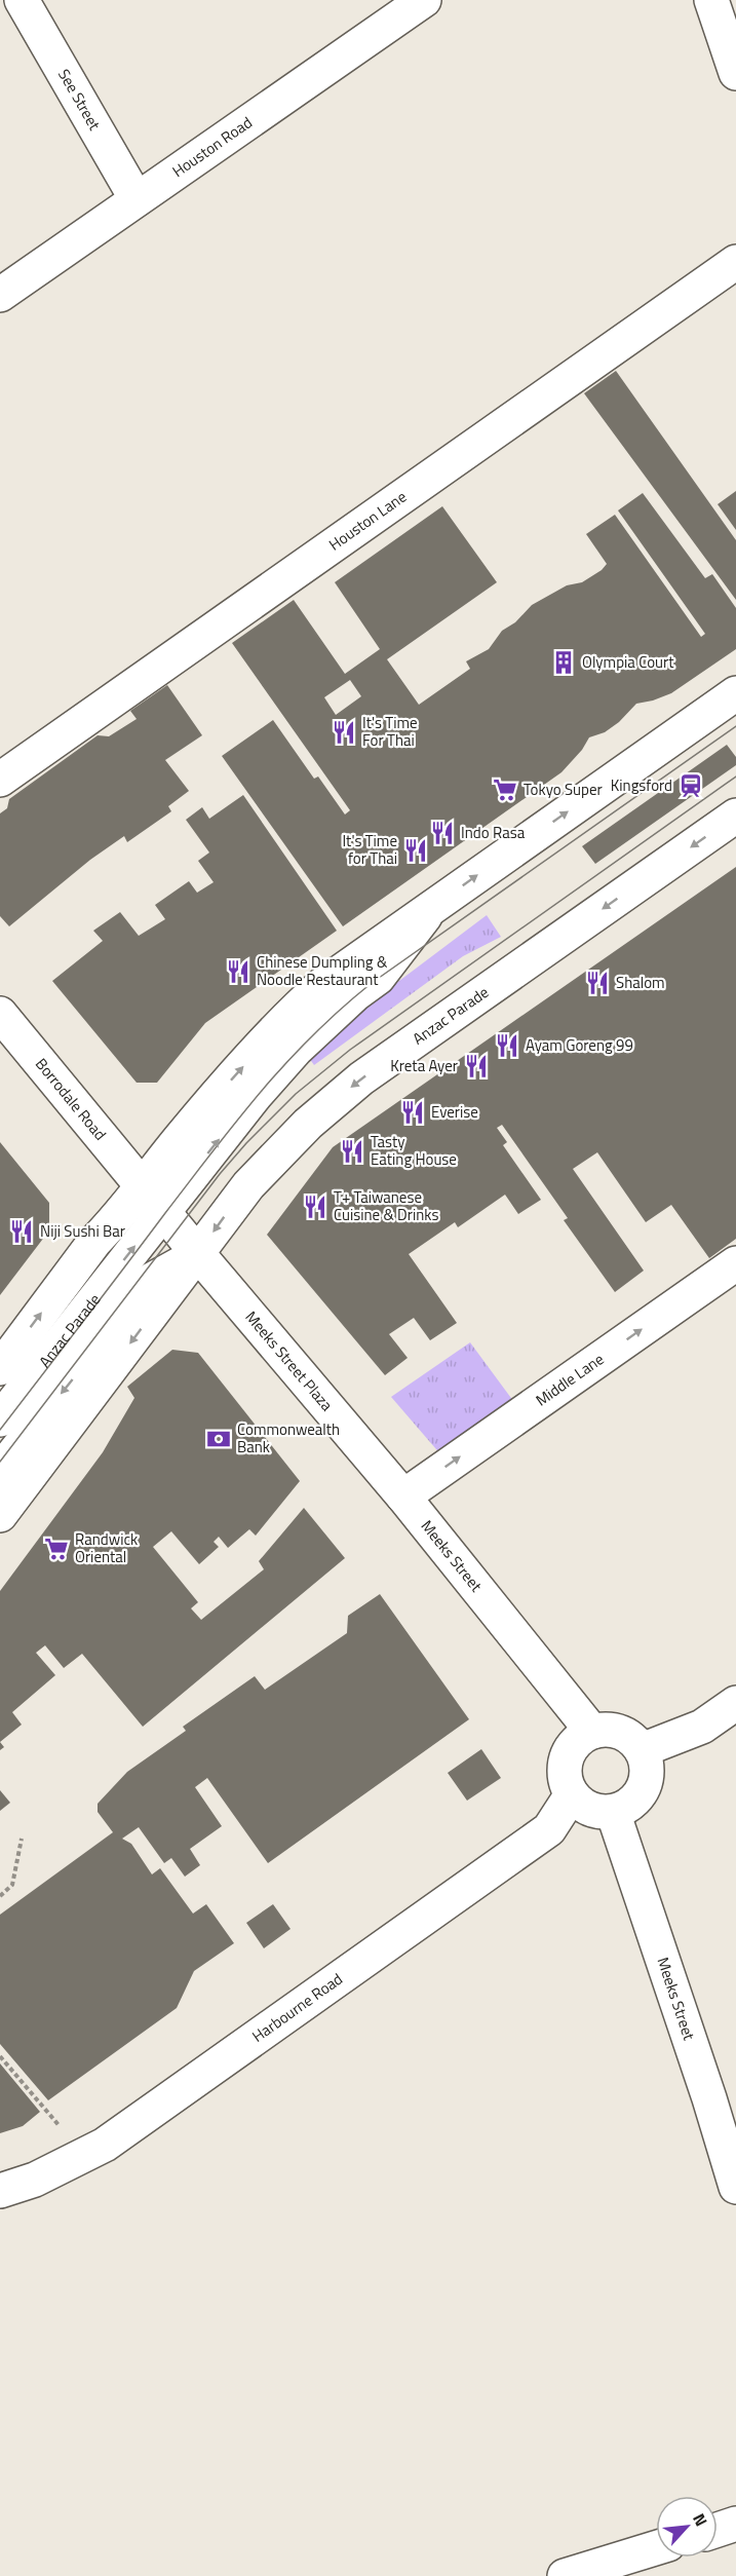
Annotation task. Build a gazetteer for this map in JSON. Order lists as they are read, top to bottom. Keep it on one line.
{"streets":{"street":["See Street","Houston Road","Houston Lane","Anzac Parade","Borrodale Road","Meeks Street Plaza","Middle Lane","Meeks Street","Harbourne Road"]},"crossings":[["See Street","Houston Road"],["Anzac Parade","Borrodale Road"],["Anzac Parade","Meeks Street Plaza"],["Borrodale Road","Meeks Street Plaza"],["Meeks Street Plaza","Middle Lane"],["Meeks Street Plaza","Meeks Street"],["Middle Lane","Meeks Street"],["Meeks Street","Harbourne Road"]],"one_way":["Middle Lane"],"places":{"building":["Olympia Court"],"restaurant":["It's Time For Thai","Indo Rasa","It's Time for Thai","Chinese Dumpling & Noodle Restaurant","Shalom","Ayam Goreng 99","Kreta Ayer","Everise","Tasty Eating House","T+ Taiwanese Cuisine & Drinks","Niji Sushi Bar"],"station":["Kingsford"],"supermarket":["Tokyo Super","Randwick Oriental"],"bank":["Commonwealth Bank"]},"north":"top right"}
